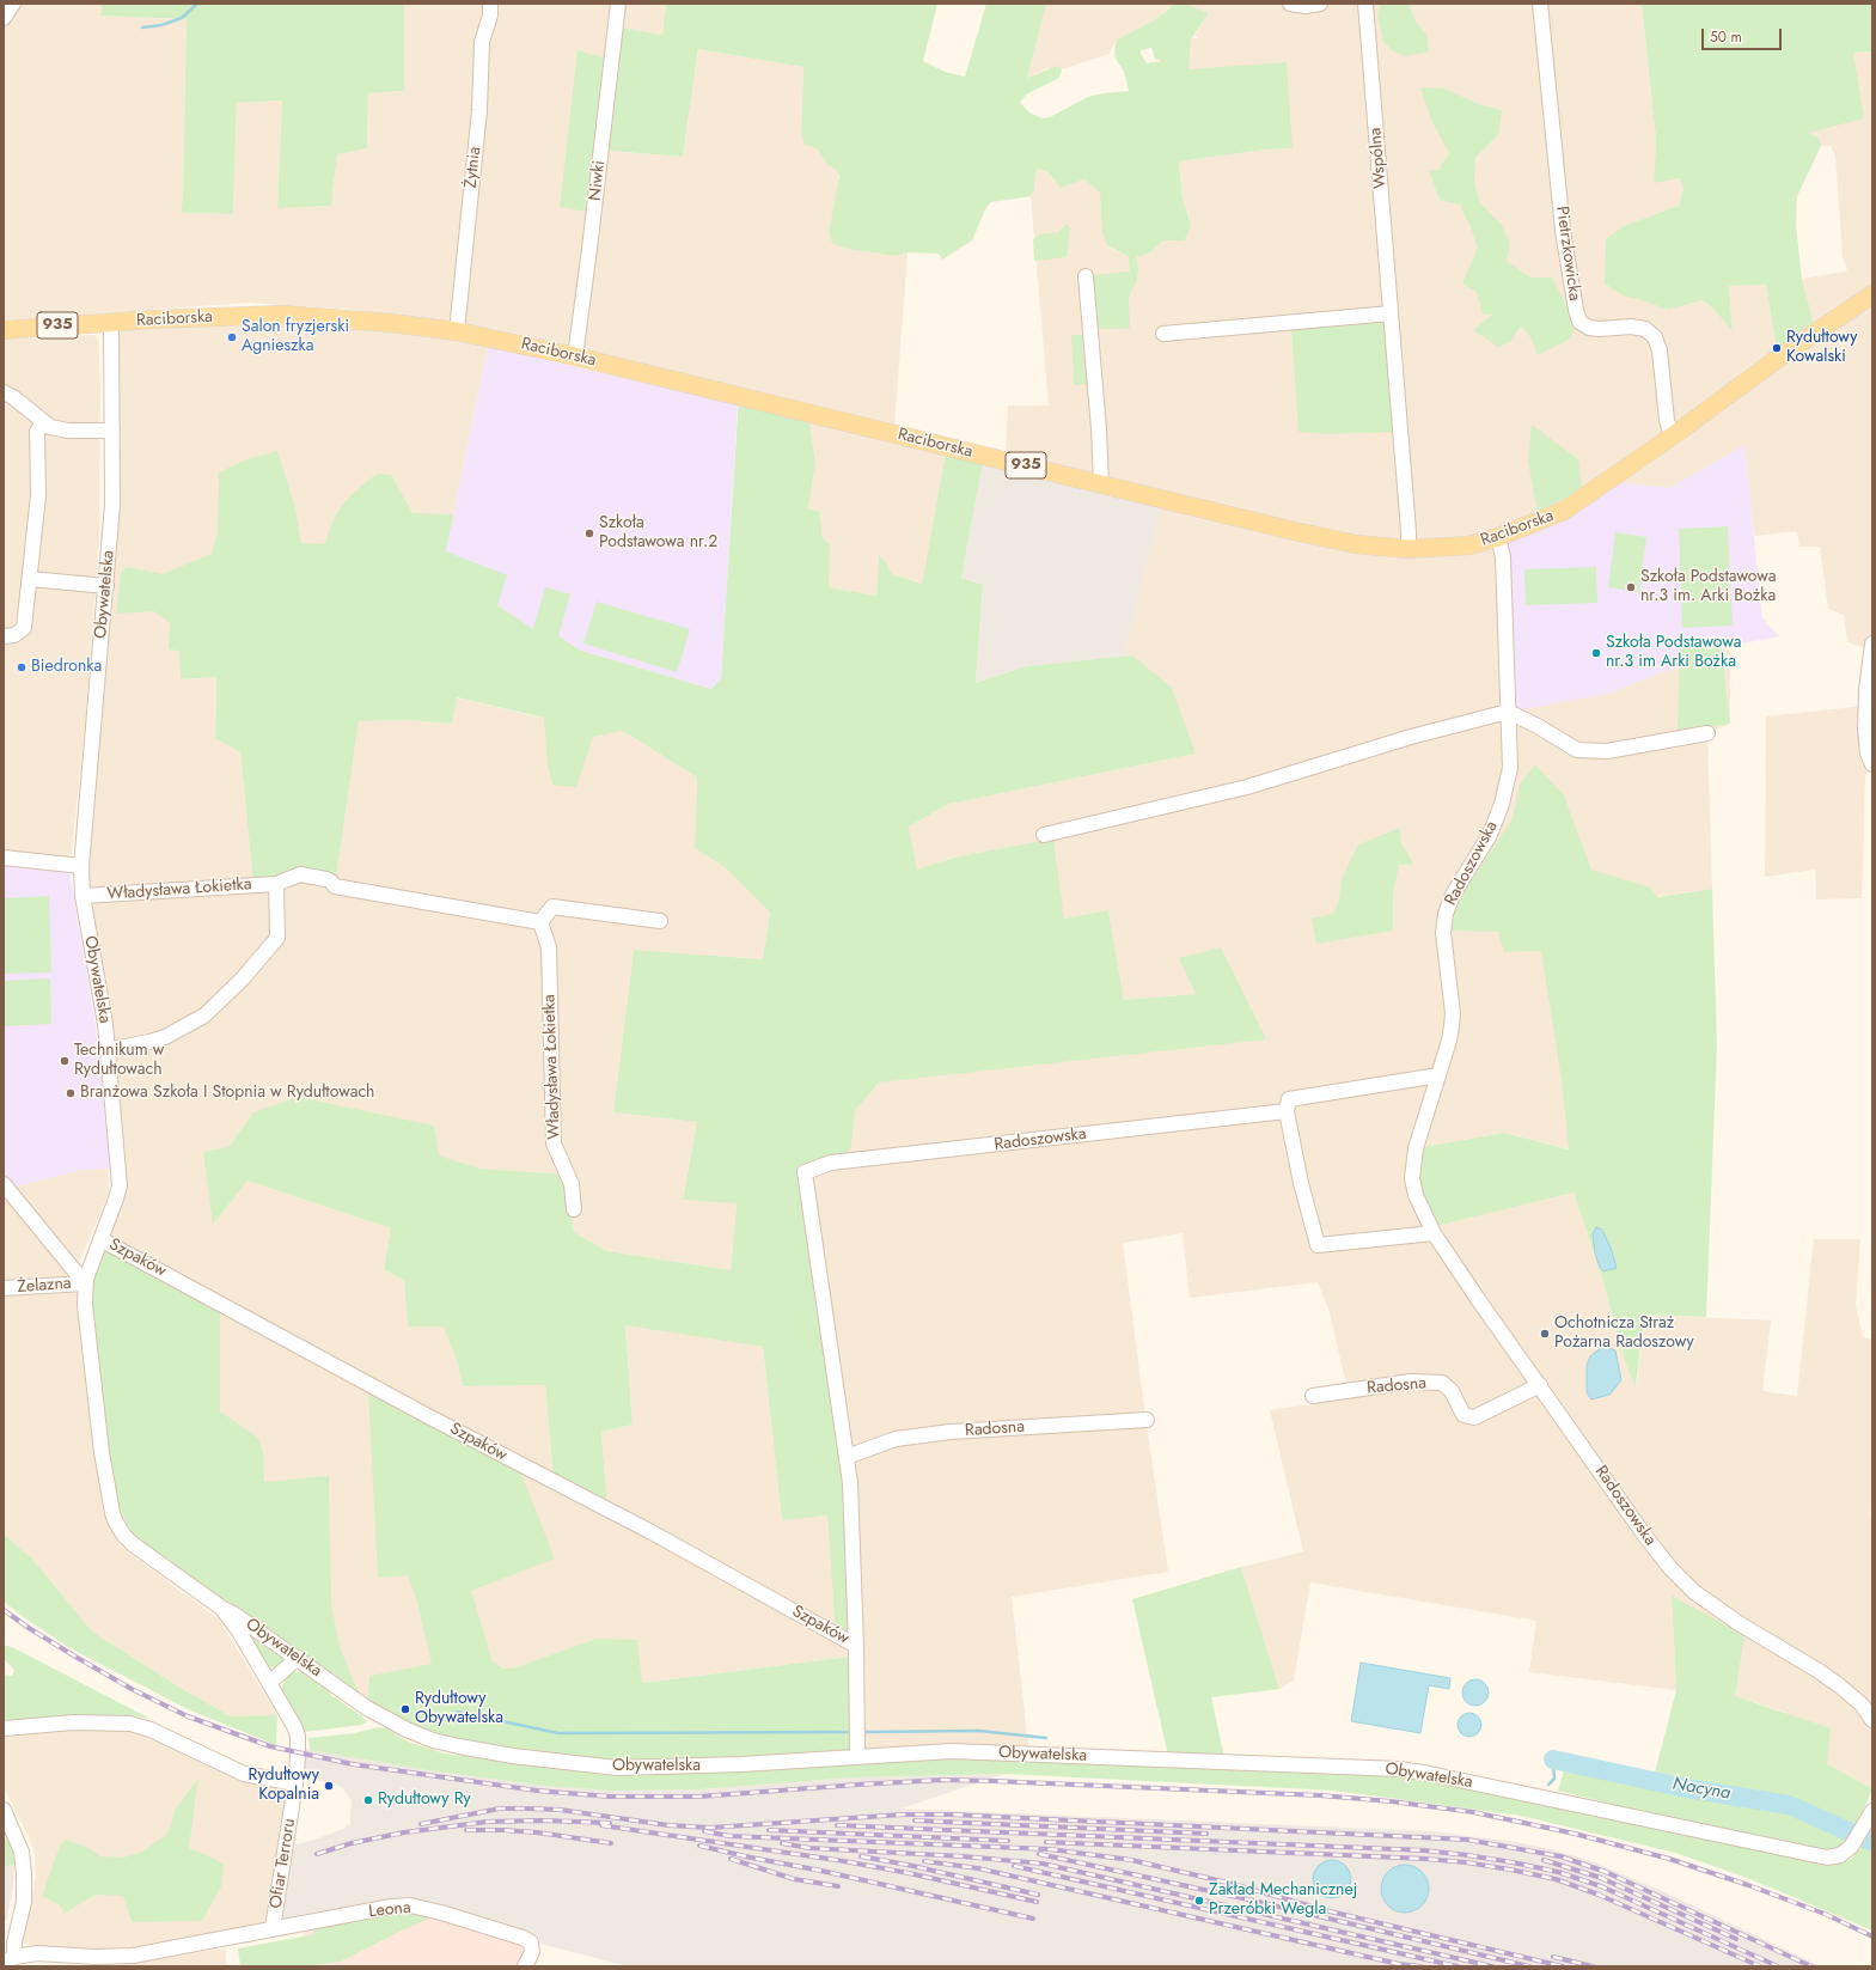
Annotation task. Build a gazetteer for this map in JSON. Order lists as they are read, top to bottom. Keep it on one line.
{"streets":{"main road":["Raciborska","935"],"street":["Wspólna","Żytnia","Niwki","Pietrzkowicka","Obywatelska","Radoszowska","Władysława Łokietka","Szpaków","Żelazna","Radosna","Ofiar Terroru","Leona"]},"crossings":[["Wspólna","Raciborska"],["Żytnia","Raciborska"],["Niwki","Raciborska"],["Pietrzkowicka","Raciborska"],["Raciborska","Obywatelska"],["Raciborska","Radoszowska"],["Obywatelska","Władysława Łokietka"],["Obywatelska","Szpaków"],["Obywatelska","Żelazna"],["Obywatelska","Ofiar Terroru"],["Radoszowska","Radosna"],["Ofiar Terroru","Leona"]],"water":["Nacyna"],"places":["Salon fryzjerski Agnieszka","Rydułtowy Kowalski","Szkoła Podstawowa nr.2","Szkoła Podstawowa nr.3 im. Arki Bożka","Szkoła Podstawowa nr.3 im Arki Bożka","Biedronka","Technikum w Rydułtowach","Branżowa Szkoła I Stopnia w Rydułtowach","Ochotnicza Straż Pożarna Radoszowy","Rydułtowy Obywatelska","Rydułtowy Kopalnia","Rydułtowy Ry","Zakład Mechanicznej Przeróbki Wegla"],"scale_bar":"50 m"}
